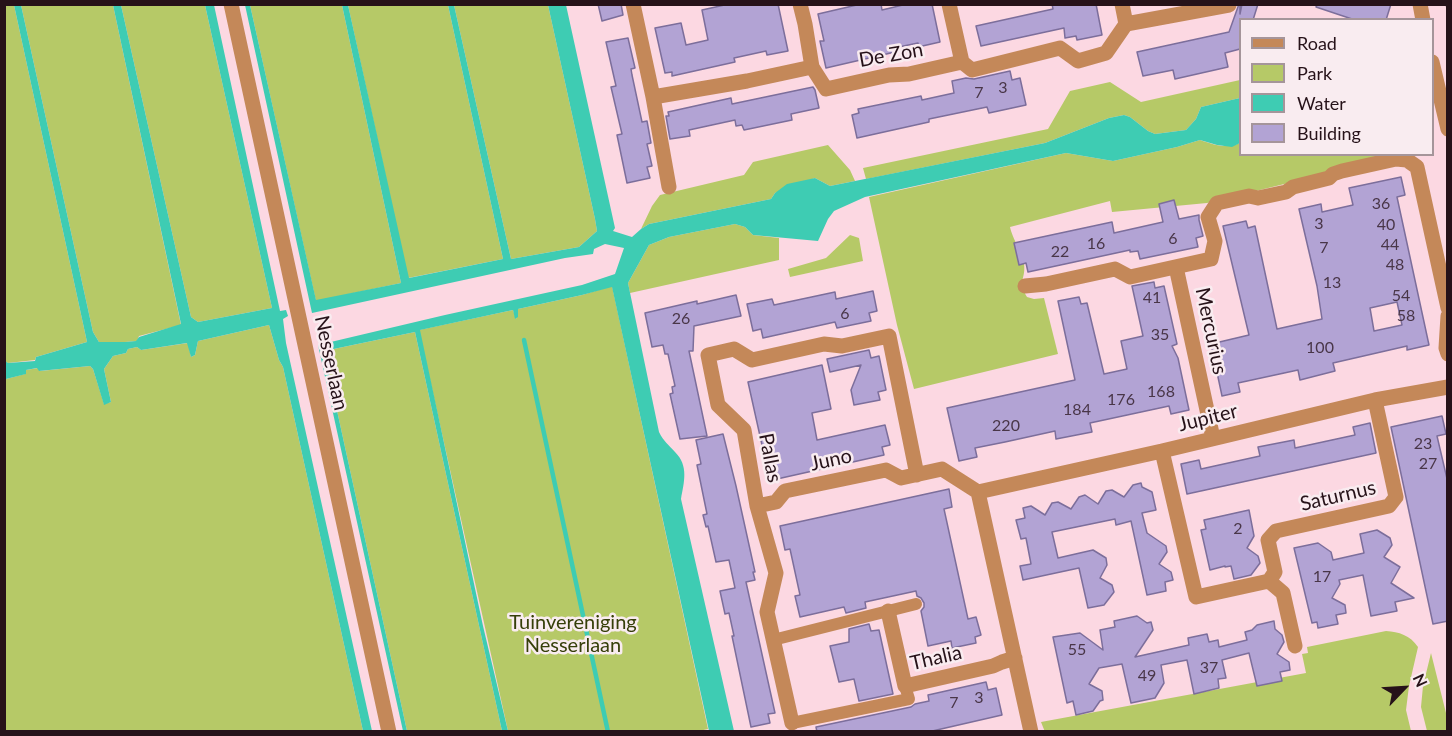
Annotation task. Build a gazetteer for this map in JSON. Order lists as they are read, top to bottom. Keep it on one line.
{"streets":{"street":["De Zon","Mercurius","Nesserlaan","Jupiter","Pallas","Juno","Saturnus","Thalia"]},"crossings":[["Mercurius","Jupiter"],["Jupiter","Saturnus"],["Pallas","Juno"]],"parks":["Tuinvereniging Nesserlaan"],"house_numbers":["3","7","36","3","40","6","16","44","7","22","48","13","54","41","6","58","26","35","100","168","176","184","220","23","27","2","17","55","37","49","3","7"],"legend":["Road","Park","Water","Building"],"north":"top right"}
